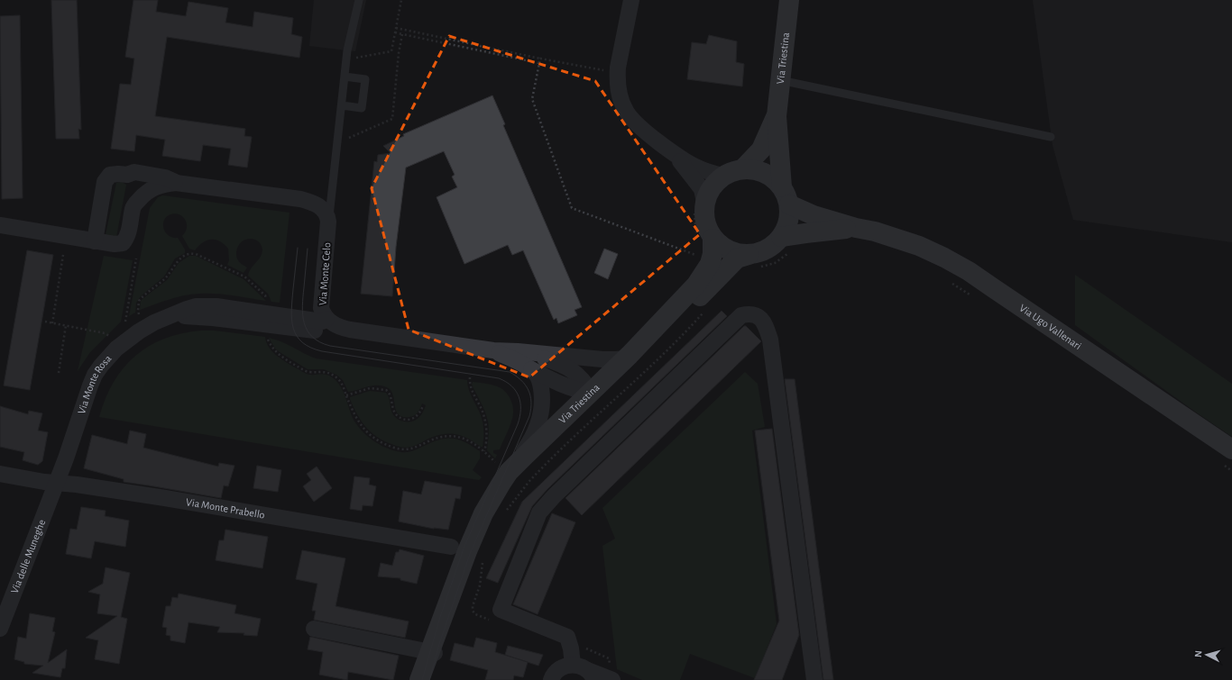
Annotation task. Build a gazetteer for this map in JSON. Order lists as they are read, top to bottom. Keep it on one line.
{"streets":{"street":["Via Triestina","Via Monte Celo","Via Ugo Vallenari","Via Monte Rosa","Via Monte Prabello","Via delle Muneghe"]},"crossings":[["Via Triestina","Via Ugo Vallenari"],["Via Monte Celo","Via Monte Rosa"],["Via Monte Rosa","Via Monte Prabello"],["Via Monte Rosa","Via delle Muneghe"],["Via Monte Prabello","Via delle Muneghe"]],"north":"left"}
